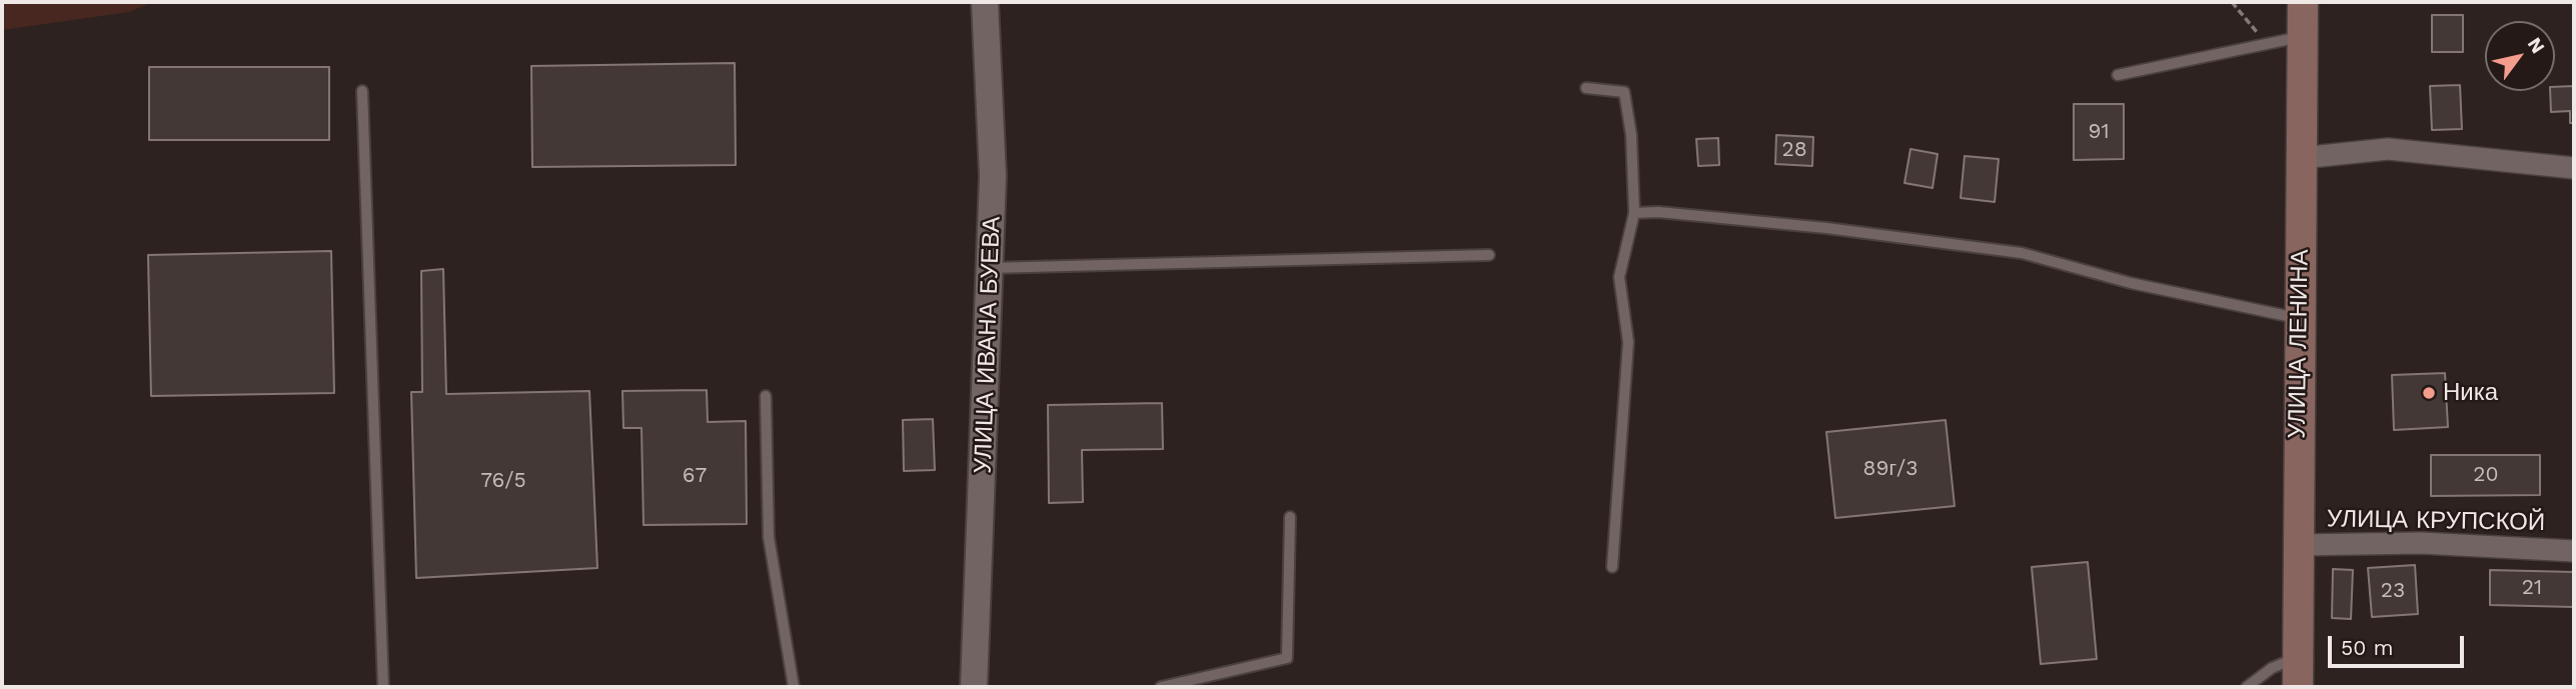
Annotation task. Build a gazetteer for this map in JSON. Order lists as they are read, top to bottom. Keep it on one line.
{"streets":{"main road":["УЛИЦА ЛЕНИНА"],"street":["УЛИЦА ИВАНА БУЕВА","УЛИЦА КРУПСКОЙ"]},"crossings":[["УЛИЦА ЛЕНИНА","УЛИЦА КРУПСКОЙ"]],"places":["Ника"],"house_numbers":["91","28","89г/3","20","67","76/5","21","23"],"scale_bar":"50 m","north":"top right"}
